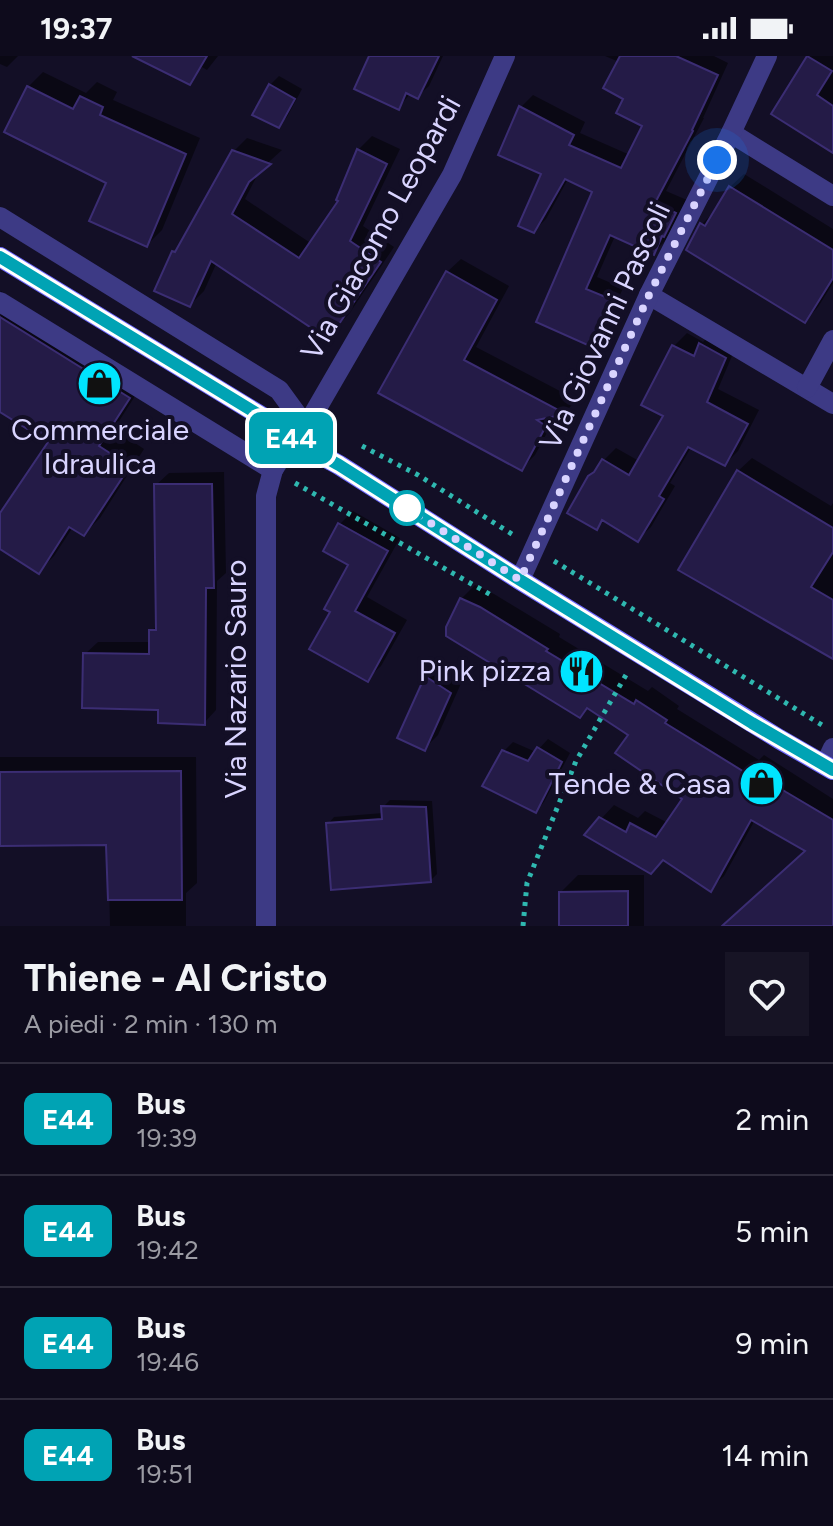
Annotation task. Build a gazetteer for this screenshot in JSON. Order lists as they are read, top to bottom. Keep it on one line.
{"streets":{"street":["Via Giacomo Leopardi","Via Giovanni Pascoli","Via Nazario Sauro"]},"crossings":[["Via Giacomo Leopardi","Via Nazario Sauro"]],"places":{"shop":["Commerciale Idraulica","Tende & Casa"],"restaurant":["Pink pizza"]},"lines":["bus line E44"],"page":{"status":"19:37","on_map":"E44","heading":["Thiene - Al Cristo","A piedi · 2 min · 130 m"],"list":[{"mark":"E44","name":"Bus","note":"19:39","value":"2 min"},{"mark":"E44","name":"Bus","note":"19:42","value":"5 min"},{"mark":"E44","name":"Bus","note":"19:46","value":"9 min"},{"mark":"E44","name":"Bus","note":"19:51","value":"14 min"}]}}
